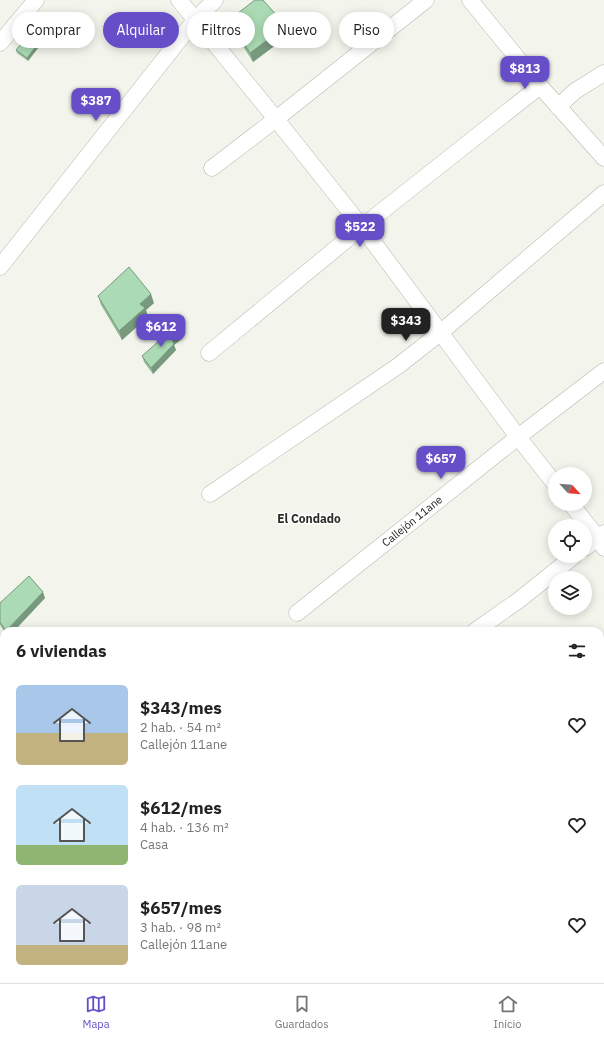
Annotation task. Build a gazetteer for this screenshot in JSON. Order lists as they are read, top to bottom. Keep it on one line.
{"streets":{"street":["Callejón 11ane"]},"districts":["El Condado"],"north":"bottom right","page":{"chip":["Comprar","Alquilar","Filtros","Nuevo","Piso"],"price":["$813","$387","$522","$343","$612","$657"],"heading":"6 viviendas","list":[{"name":"$343/mes","note":"2 hab. · 54 m² · Callejón 11ane"},{"name":"$612/mes","note":"4 hab. · 136 m² · Casa"},{"name":"$657/mes","note":"3 hab. · 98 m² · Callejón 11ane"}],"tabs":["Mapa","Guardados","Inicio"]}}
